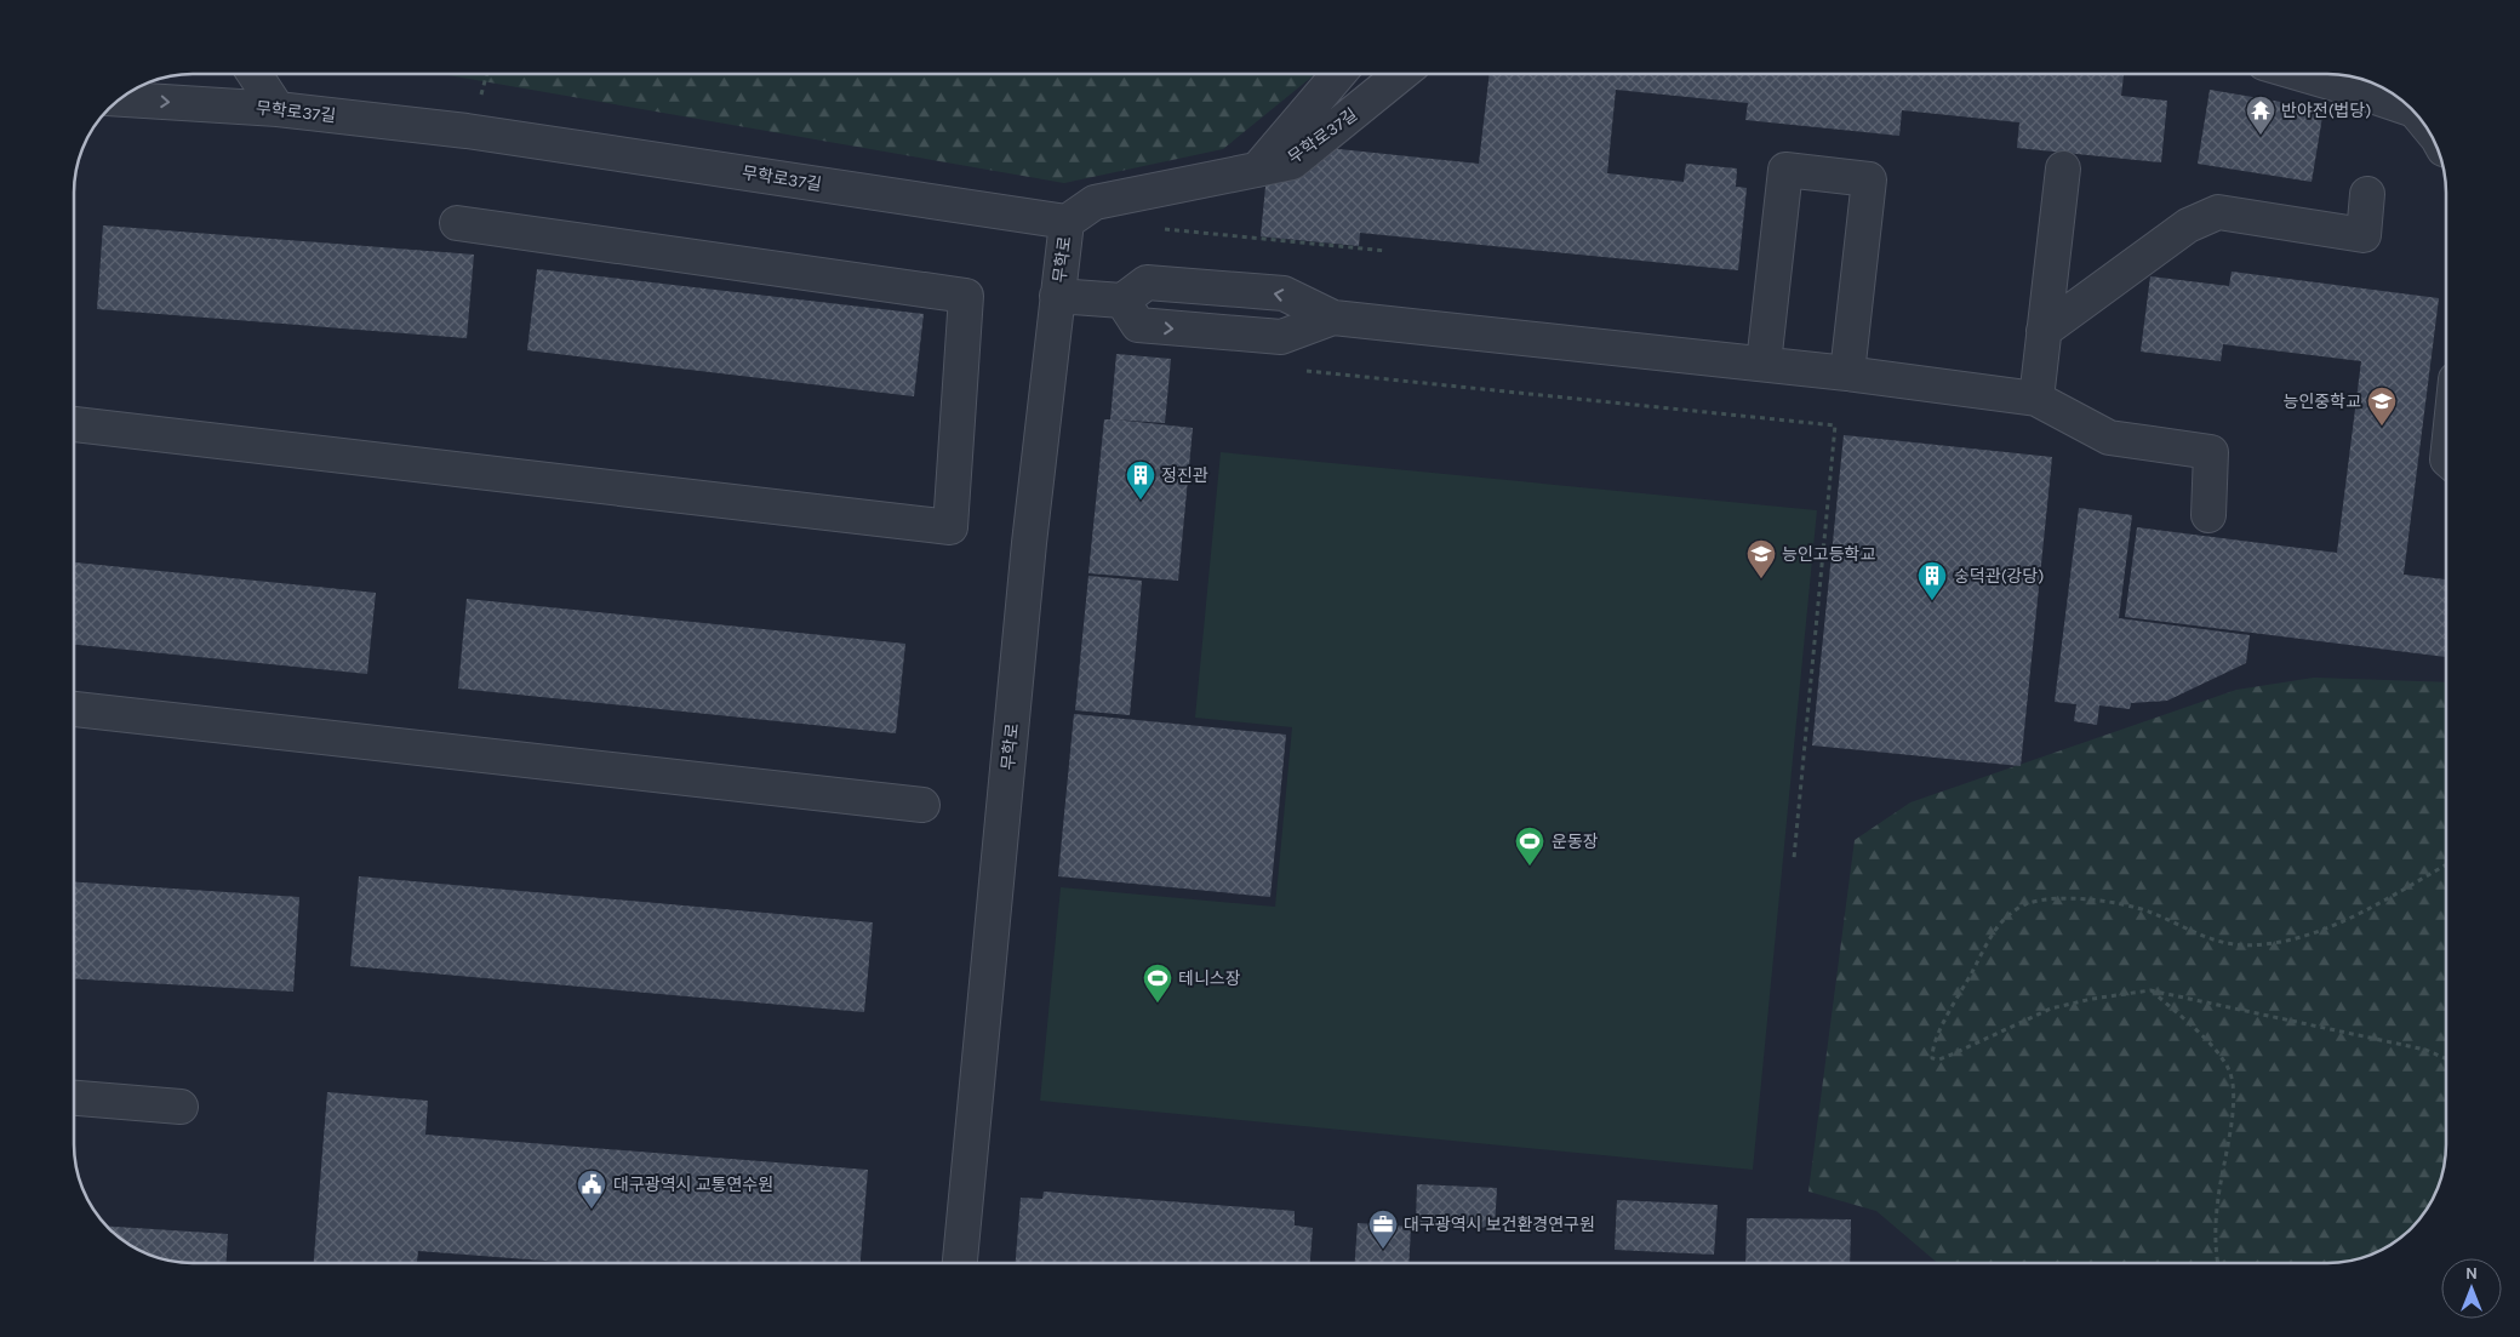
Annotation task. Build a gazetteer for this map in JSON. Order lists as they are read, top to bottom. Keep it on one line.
{"streets":{"street":["무학로37길","무학로"]},"crossings":[["무학로37길","무학로"]],"places":{"temple":["반야전(법당)"],"school or university":["능인중학교","능인고등학교"],"building":["정진관","숭덕관(강당)"],"sports":["운동장","테니스장"],"public building":["대구광역시 교통연수원"],"office":["대구광역시 보건환경연구원"]},"north":"top"}
